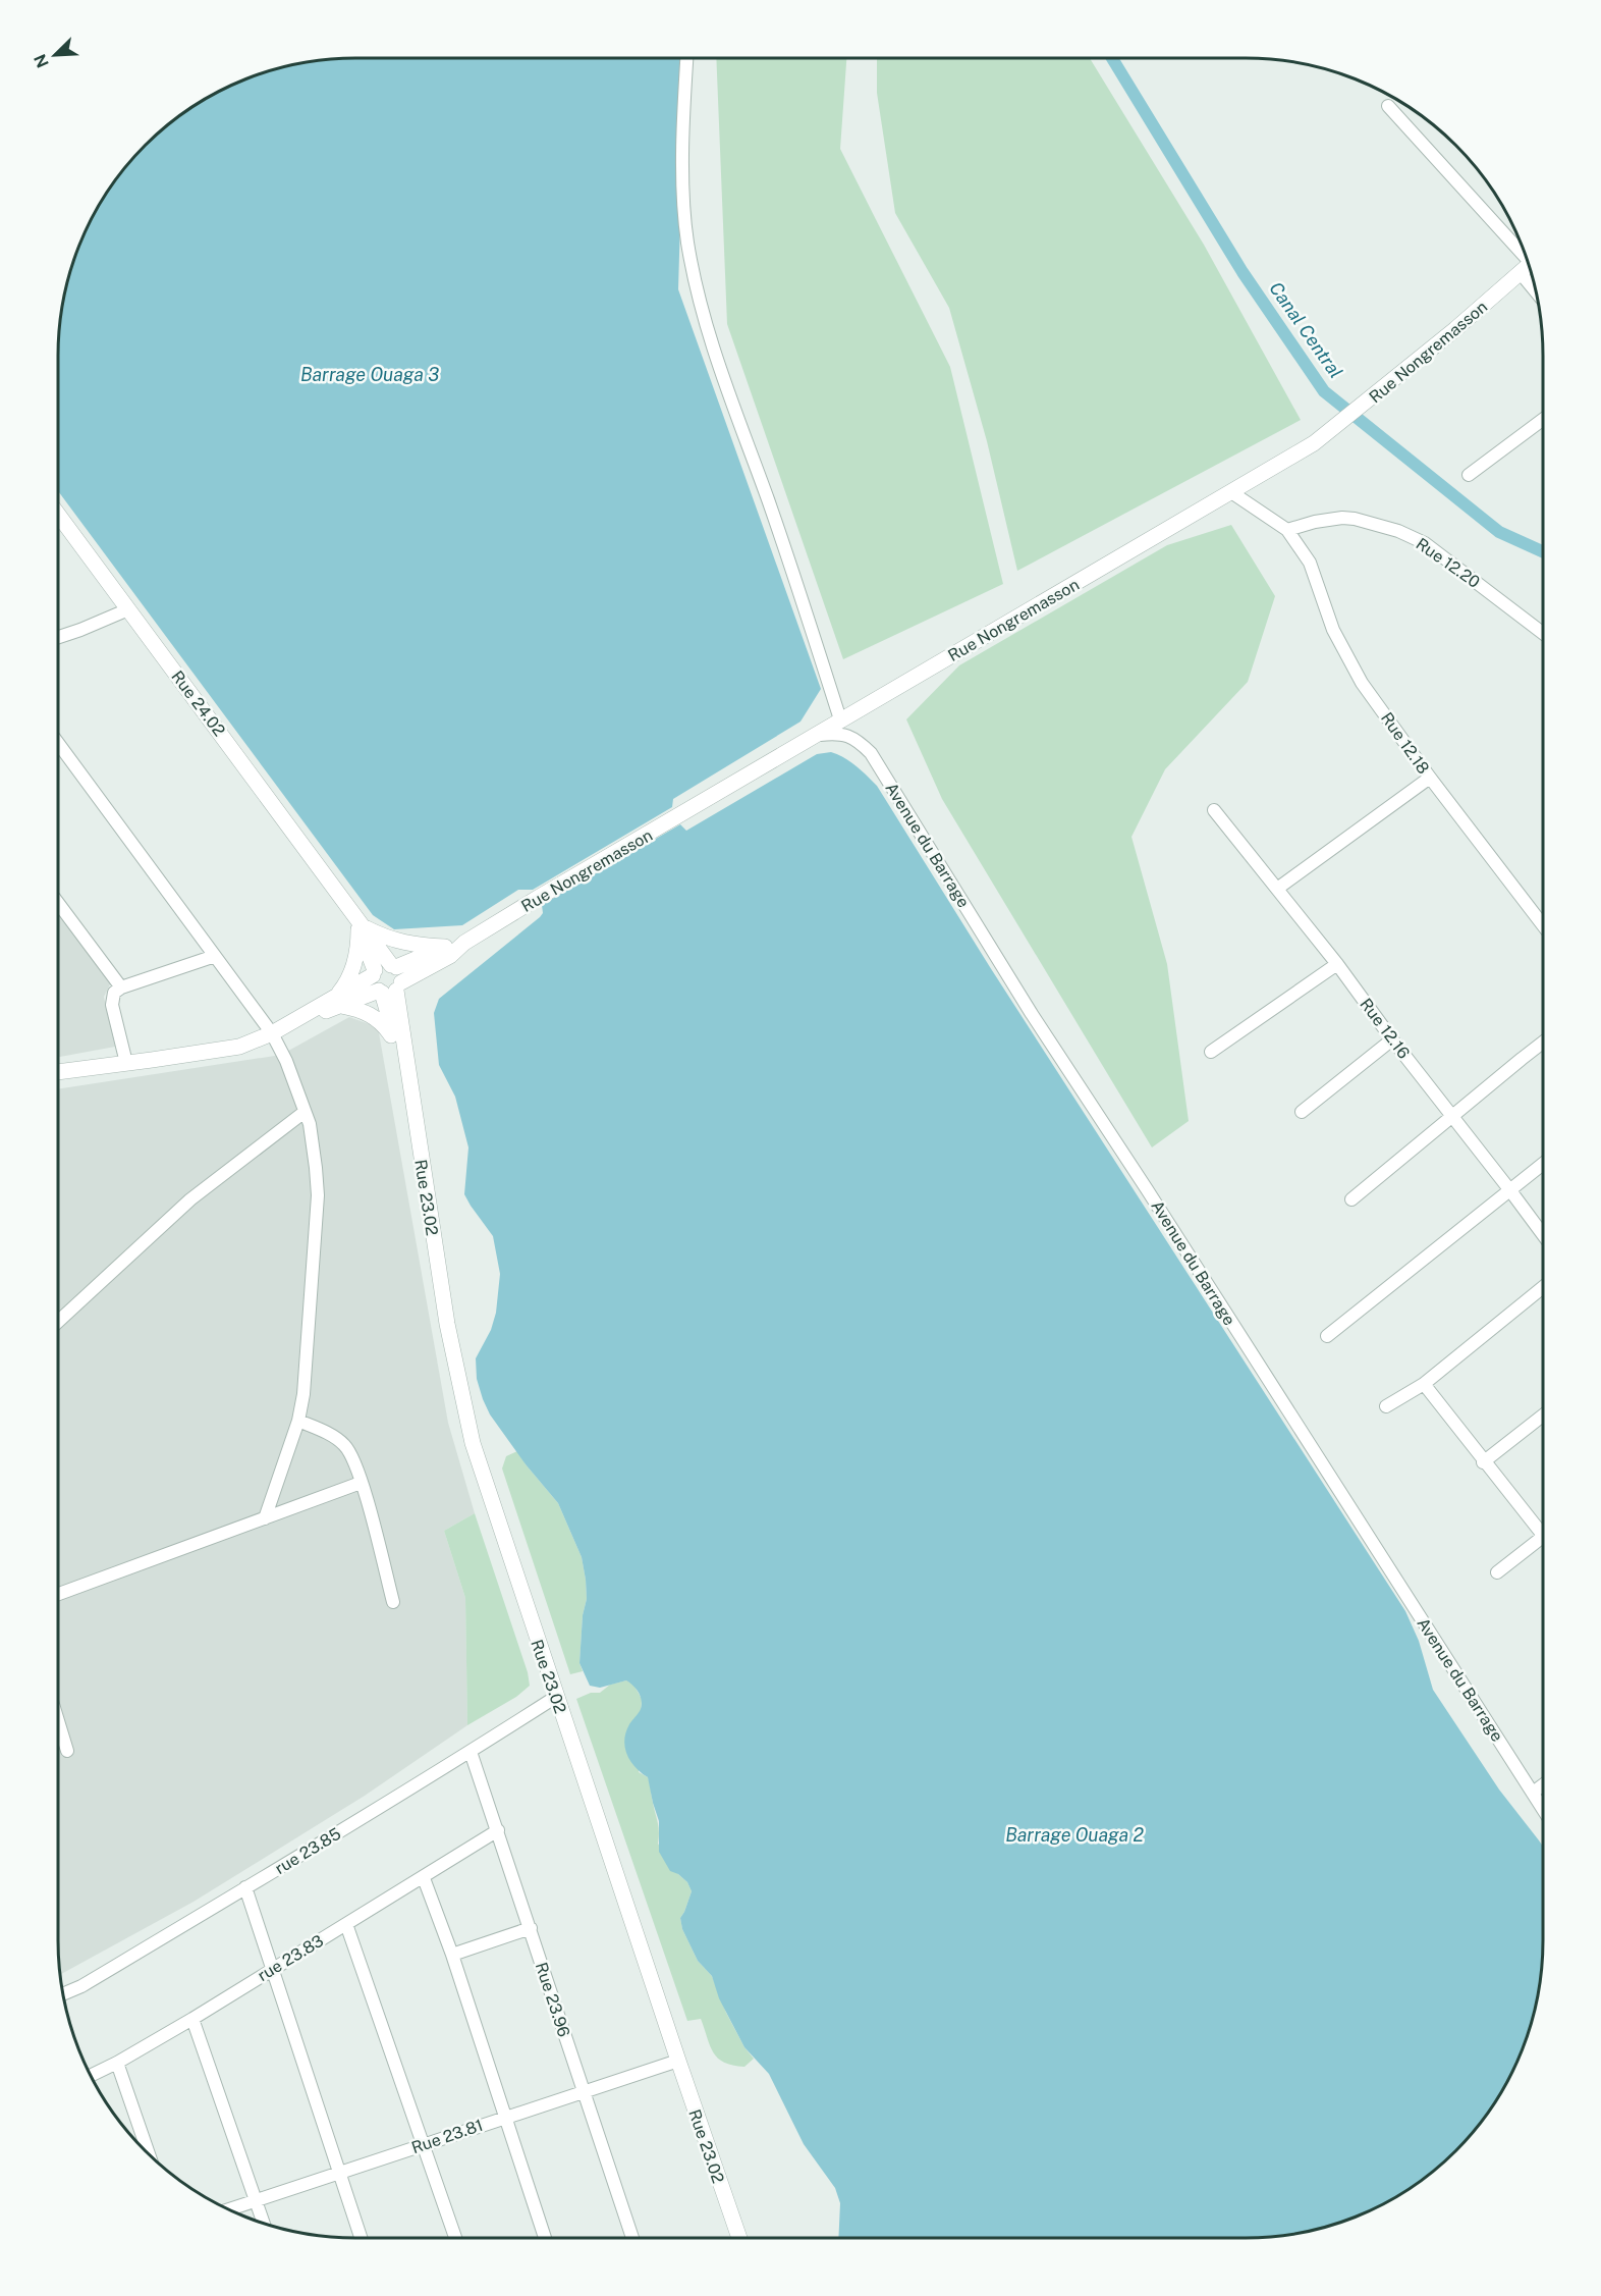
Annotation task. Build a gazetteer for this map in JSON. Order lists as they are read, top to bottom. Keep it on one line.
{"streets":{"street":["Rue Nongremasson","Rue 12.20","Rue 24.02","Rue 12.18","Avenue du Barrage","Rue 12.16","Rue 23.02","rue 23.85","rue 23.83","Rue 23.96","Rue 23.81"]},"crossings":[["Rue Nongremasson","Rue 24.02"],["Rue Nongremasson","Avenue du Barrage"],["Rue Nongremasson","Rue 23.02"],["Rue 12.20","Rue 12.18"],["Rue 24.02","Rue 23.02"],["Rue 23.02","rue 23.85"],["Rue 23.02","Rue 23.81"],["rue 23.85","Rue 23.96"],["rue 23.83","Rue 23.96"],["Rue 23.96","Rue 23.81"]],"water":["Canal Central","Barrage Ouaga 3","Barrage Ouaga 2"],"north":"bottom left"}
